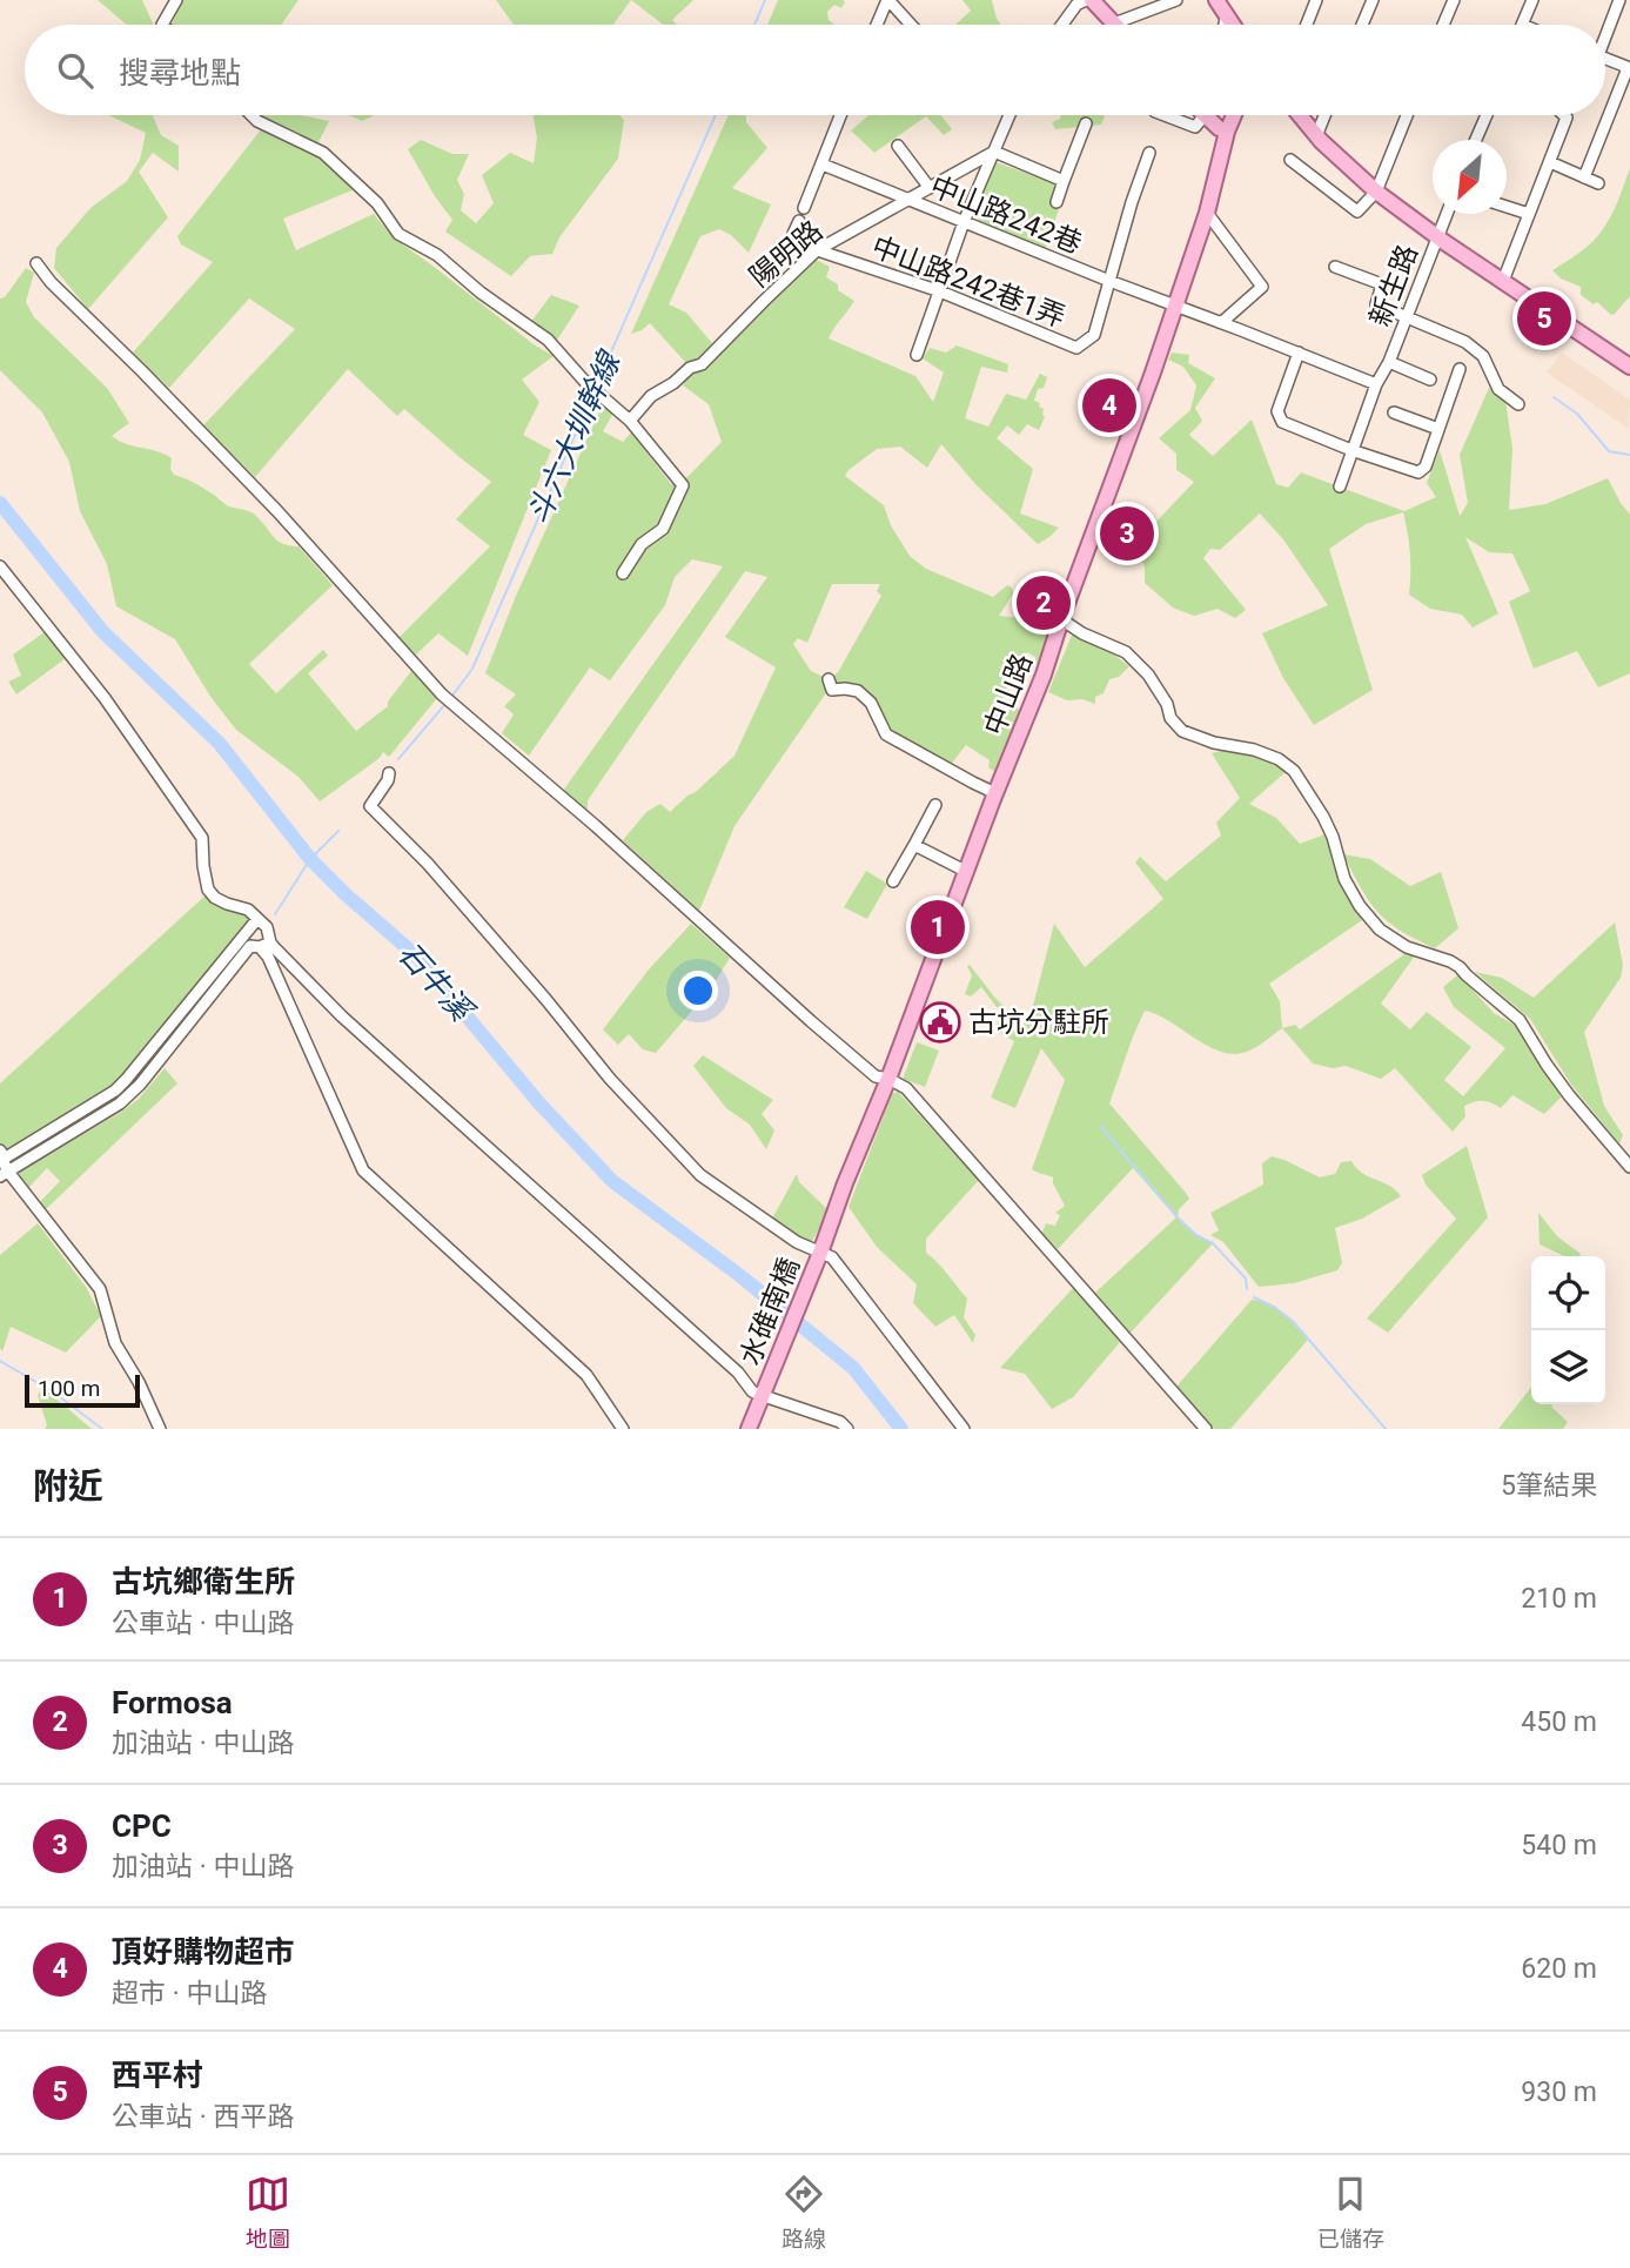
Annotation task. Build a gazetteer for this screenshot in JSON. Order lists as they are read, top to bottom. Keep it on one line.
{"streets":{"main road":["中山路","水碓南橋"],"street":["中山路242巷","陽明路","中山路242巷1弄","新生路"]},"crossings":[["中山路242巷","陽明路"],["中山路242巷","中山路242巷1弄"],["中山路242巷","新生路"],["中山路242巷","中山路"],["陽明路","中山路242巷1弄"],["中山路","水碓南橋"]],"water":["斗六大圳幹線","石牛溪"],"places":{"public building":["古坑分駐所"]},"scale_bar":"100 m","north":"bottom left","page":{"search":"搜尋地點","pins":["5","4","3","2","1"],"scale":"100 m","heading":["附近","5筆結果"],"list":[{"mark":"1","name":"古坑鄉衛生所","note":"公車站 · 中山路","value":"210 m"},{"mark":"2","name":"Formosa","note":"加油站 · 中山路","value":"450 m"},{"mark":"3","name":"CPC","note":"加油站 · 中山路","value":"540 m"},{"mark":"4","name":"頂好購物超市","note":"超市 · 中山路","value":"620 m"},{"mark":"5","name":"西平村","note":"公車站 · 西平路","value":"930 m"}],"nav":["地圖","路線","已儲存"]}}
